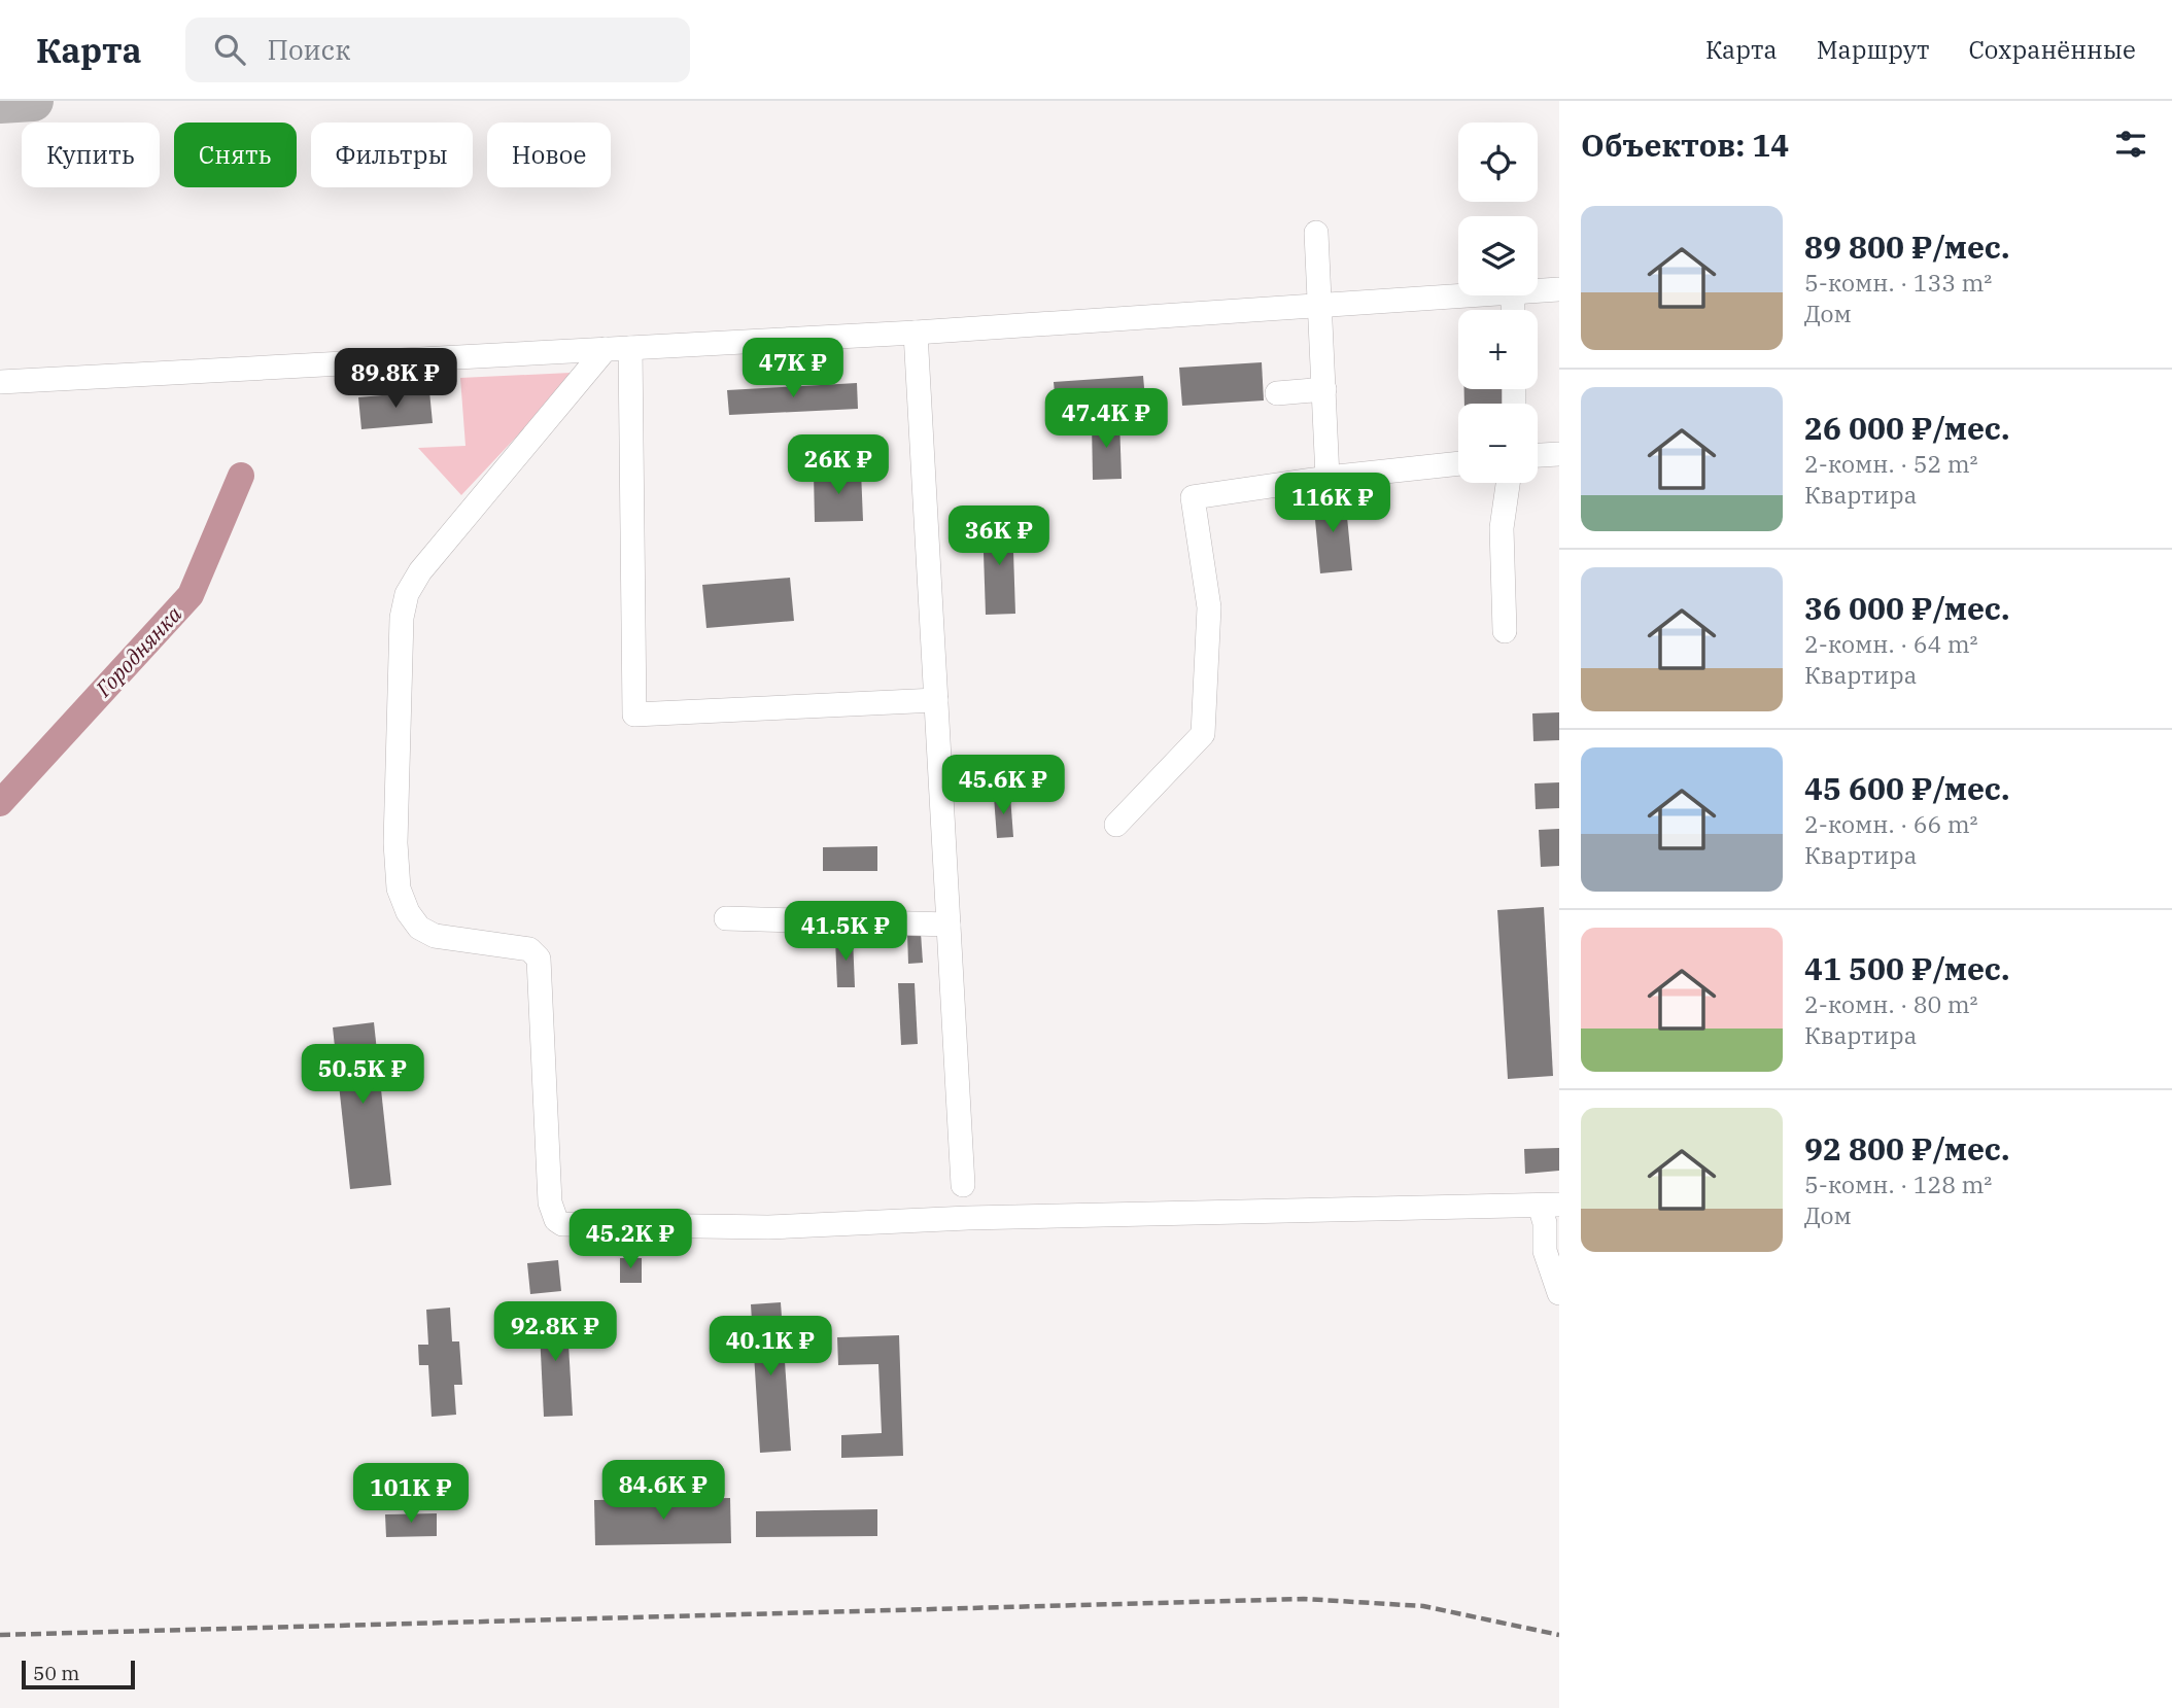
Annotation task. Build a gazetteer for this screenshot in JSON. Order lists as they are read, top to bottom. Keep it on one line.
{"water":["Городнянка"],"scale_bar":"50 m","page":{"header":"Карта","search":"Поиск","nav":["Карта","Маршрут","Сохранённые"],"heading":"Объектов: 14","map_buttons":["+","−"],"chip":["Купить","Снять","Фильтры","Новое"],"list":[{"name":"89 800 ₽/мес.","note":"5-комн. · 133 m² · Дом"},{"name":"26 000 ₽/мес.","note":"2-комн. · 52 m² · Квартира"},{"name":"36 000 ₽/мес.","note":"2-комн. · 64 m² · Квартира"},{"name":"45 600 ₽/мес.","note":"2-комн. · 66 m² · Квартира"},{"name":"41 500 ₽/мес.","note":"2-комн. · 80 m² · Квартира"},{"name":"92 800 ₽/мес.","note":"5-комн. · 128 m² · Дом"}],"price":["47K ₽","89.8K ₽","47.4K ₽","26K ₽","116K ₽","36K ₽","45.6K ₽","41.5K ₽","50.5K ₽","45.2K ₽","92.8K ₽","40.1K ₽","84.6K ₽","101K ₽"],"scale":"50 m"}}
